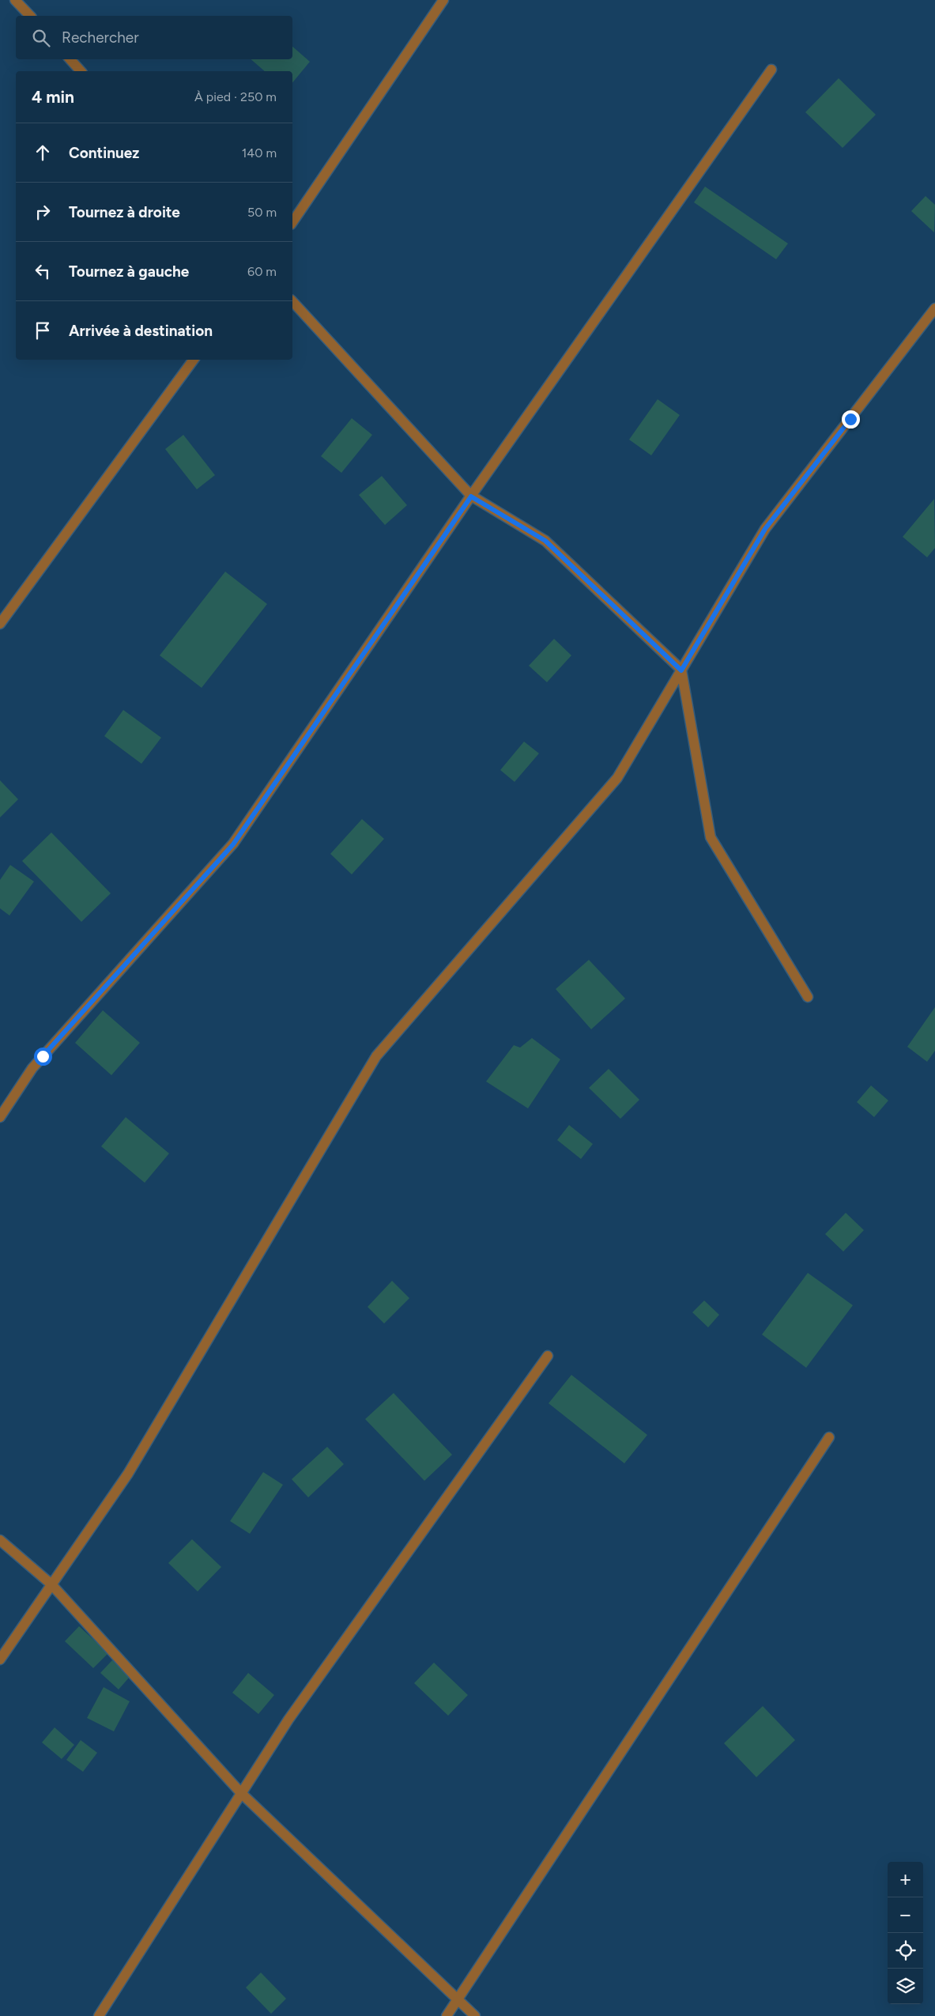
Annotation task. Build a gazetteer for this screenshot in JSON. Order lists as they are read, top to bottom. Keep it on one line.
{"page":{"search":"Rechercher","heading":["4 min","À pied · 250 m"],"list":[["Continuez","140 m"],["Tournez à droite","50 m"],["Tournez à gauche","60 m"],"Arrivée à destination"],"map_buttons":["+","−"]}}
